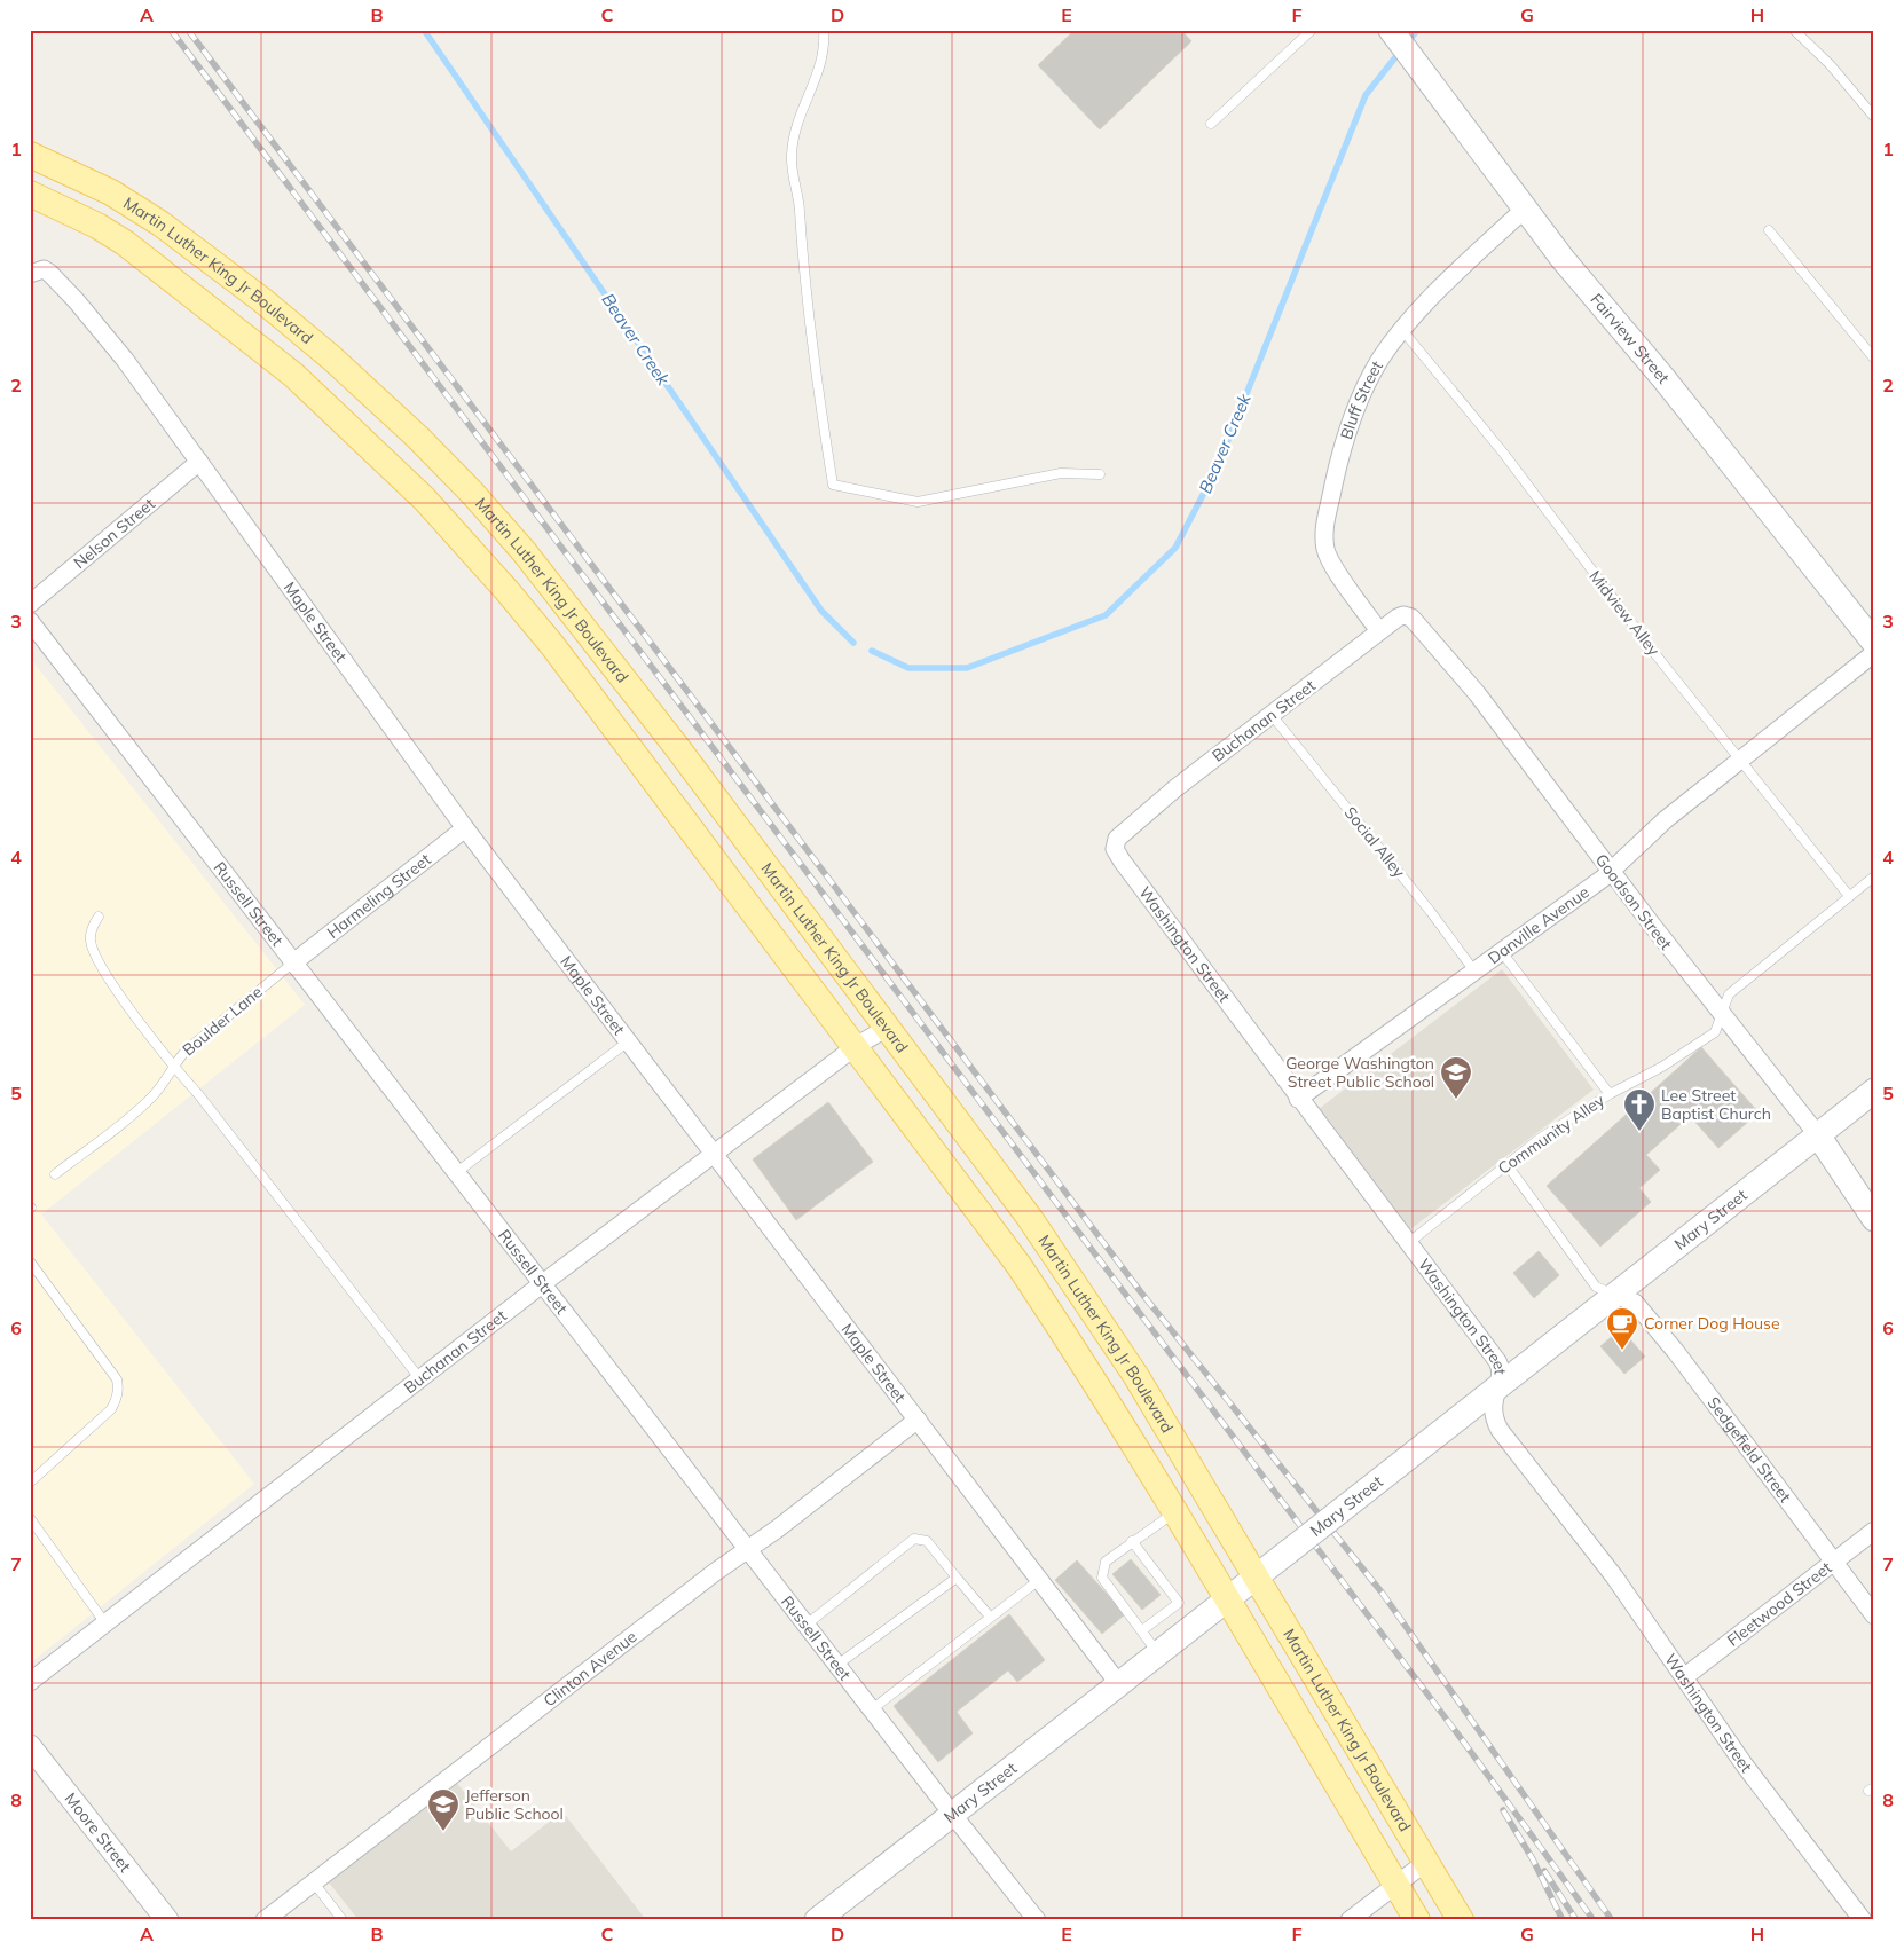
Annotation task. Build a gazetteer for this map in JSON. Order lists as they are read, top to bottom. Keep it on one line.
{"streets":{"main road":["Martin Luther King Jr Boulevard","Fairview Street","Goodson Street","Mary Street"],"street":["Bluff Street","Nelson Street","Maple Street","Buchanan Street","Harmeling Street","Russell Street","Danville Avenue","Washington Street","Sedgefield Street","Fleetwood Street","Clinton Avenue","Moore Street"],"lane":["Midview Alley","Social Alley","Boulder Lane","Community Alley"]},"crossings":[["Martin Luther King Jr Boulevard","Buchanan Street"],["Martin Luther King Jr Boulevard","Mary Street"],["Fairview Street","Bluff Street"],["Bluff Street","Midview Alley"],["Bluff Street","Buchanan Street"],["Bluff Street","Goodson Street"],["Nelson Street","Maple Street"],["Midview Alley","Danville Avenue"],["Midview Alley","Community Alley"],["Maple Street","Buchanan Street"],["Maple Street","Harmeling Street"],["Maple Street","Mary Street"],["Maple Street","Clinton Avenue"],["Buchanan Street","Social Alley"],["Buchanan Street","Goodson Street"],["Buchanan Street","Russell Street"],["Buchanan Street","Washington Street"],["Social Alley","Danville Avenue"],["Harmeling Street","Russell Street"],["Harmeling Street","Boulder Lane"],["Goodson Street","Danville Avenue"],["Goodson Street","Community Alley"],["Goodson Street","Mary Street"],["Russell Street","Boulder Lane"],["Russell Street","Mary Street"],["Russell Street","Clinton Avenue"],["Danville Avenue","Washington Street"],["Washington Street","Community Alley"],["Washington Street","Mary Street"],["Washington Street","Fleetwood Street"],["Mary Street","Sedgefield Street"],["Sedgefield Street","Fleetwood Street"]],"water":["Beaver Creek"],"places":{"school or university":["George Washington Street Public School","Jefferson Public School"],"church":["Lee Street Baptist Church"],"cafe":["Corner Dog House"]},"grid":{"columns":["A","B","C","D","E","F","G","H"],"rows":["1","2","3","4","5","6","7","8"]}}
